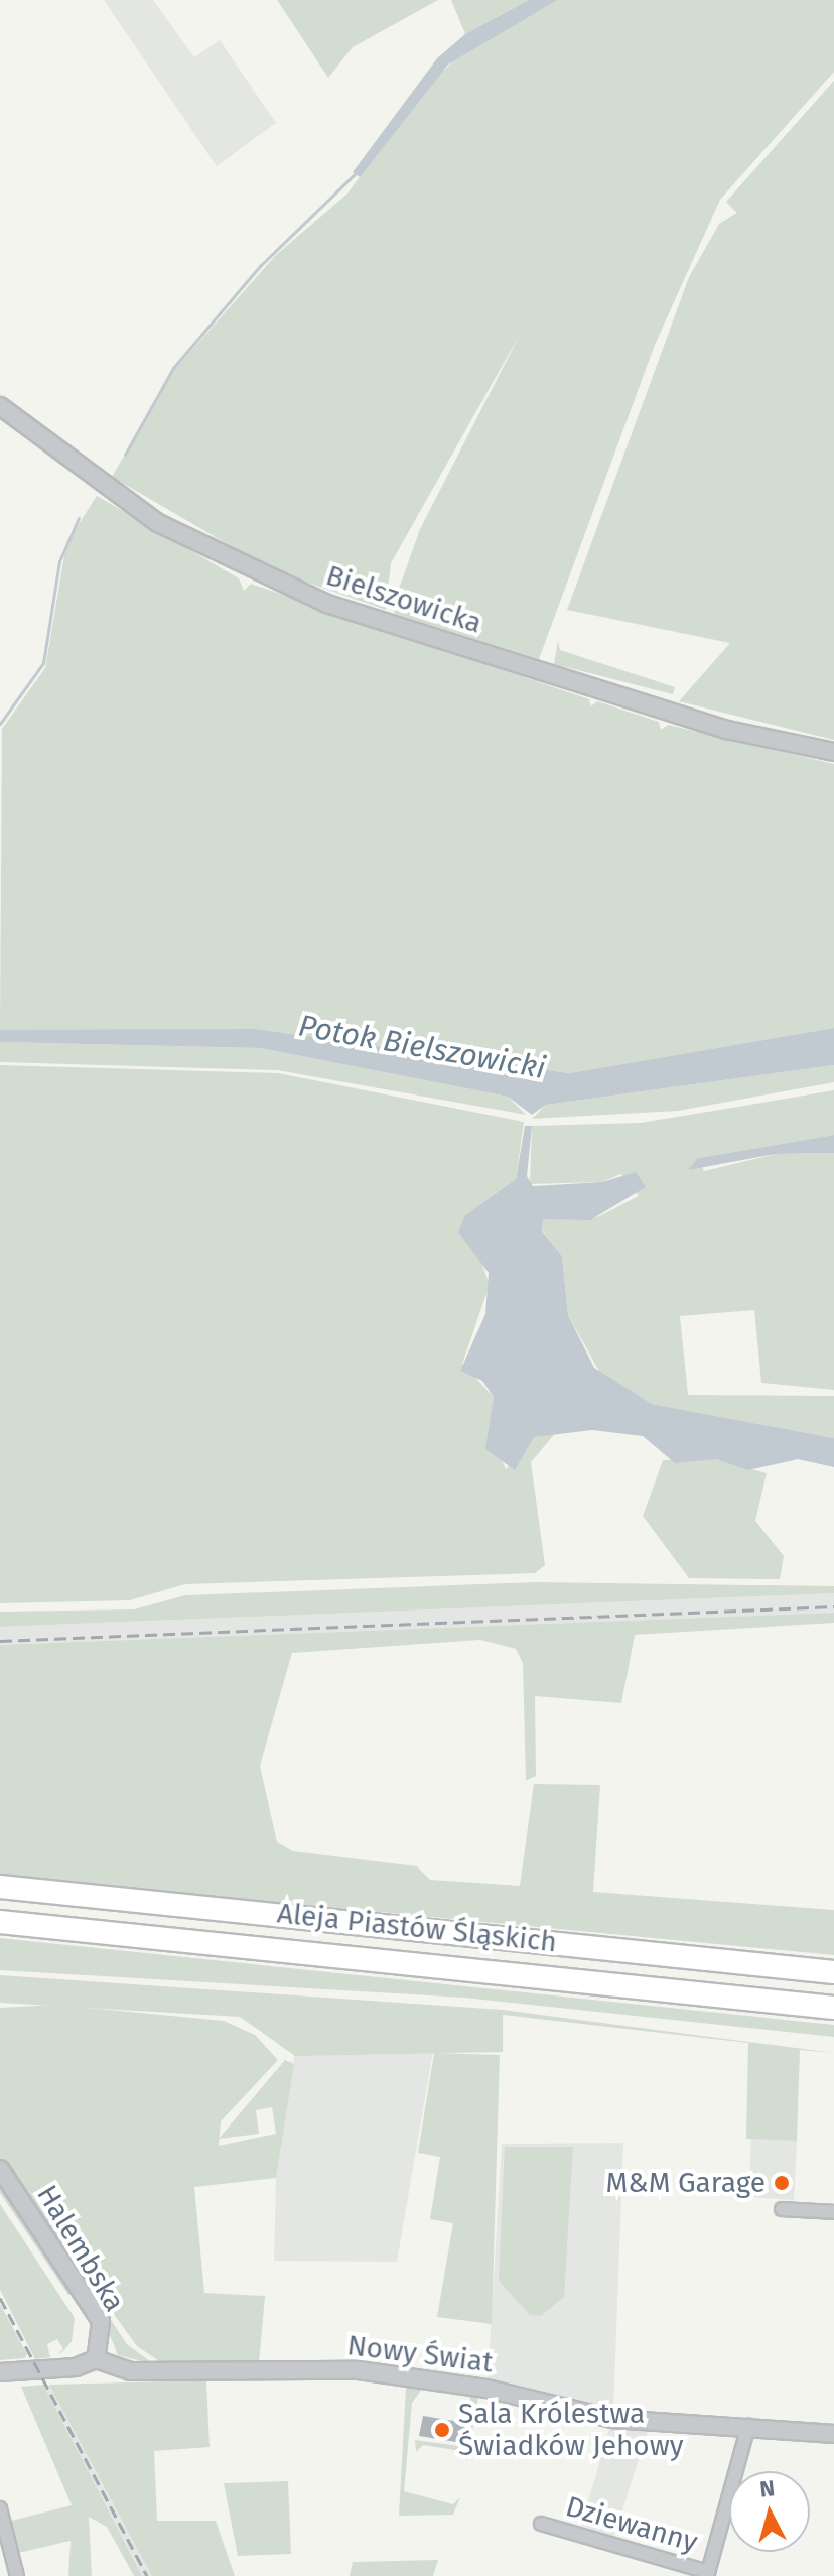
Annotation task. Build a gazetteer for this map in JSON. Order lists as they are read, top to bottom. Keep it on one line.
{"streets":{"highway":["Aleja Piastów Śląskich"],"street":["Bielszowicka","Halembska","Nowy Świat","Dziewanny"]},"crossings":[["Halembska","Nowy Świat"]],"water":["Potok Bielszowicki"],"places":["M&M Garage","Sala Królestwa Świadków Jehowy"],"north":"top"}
